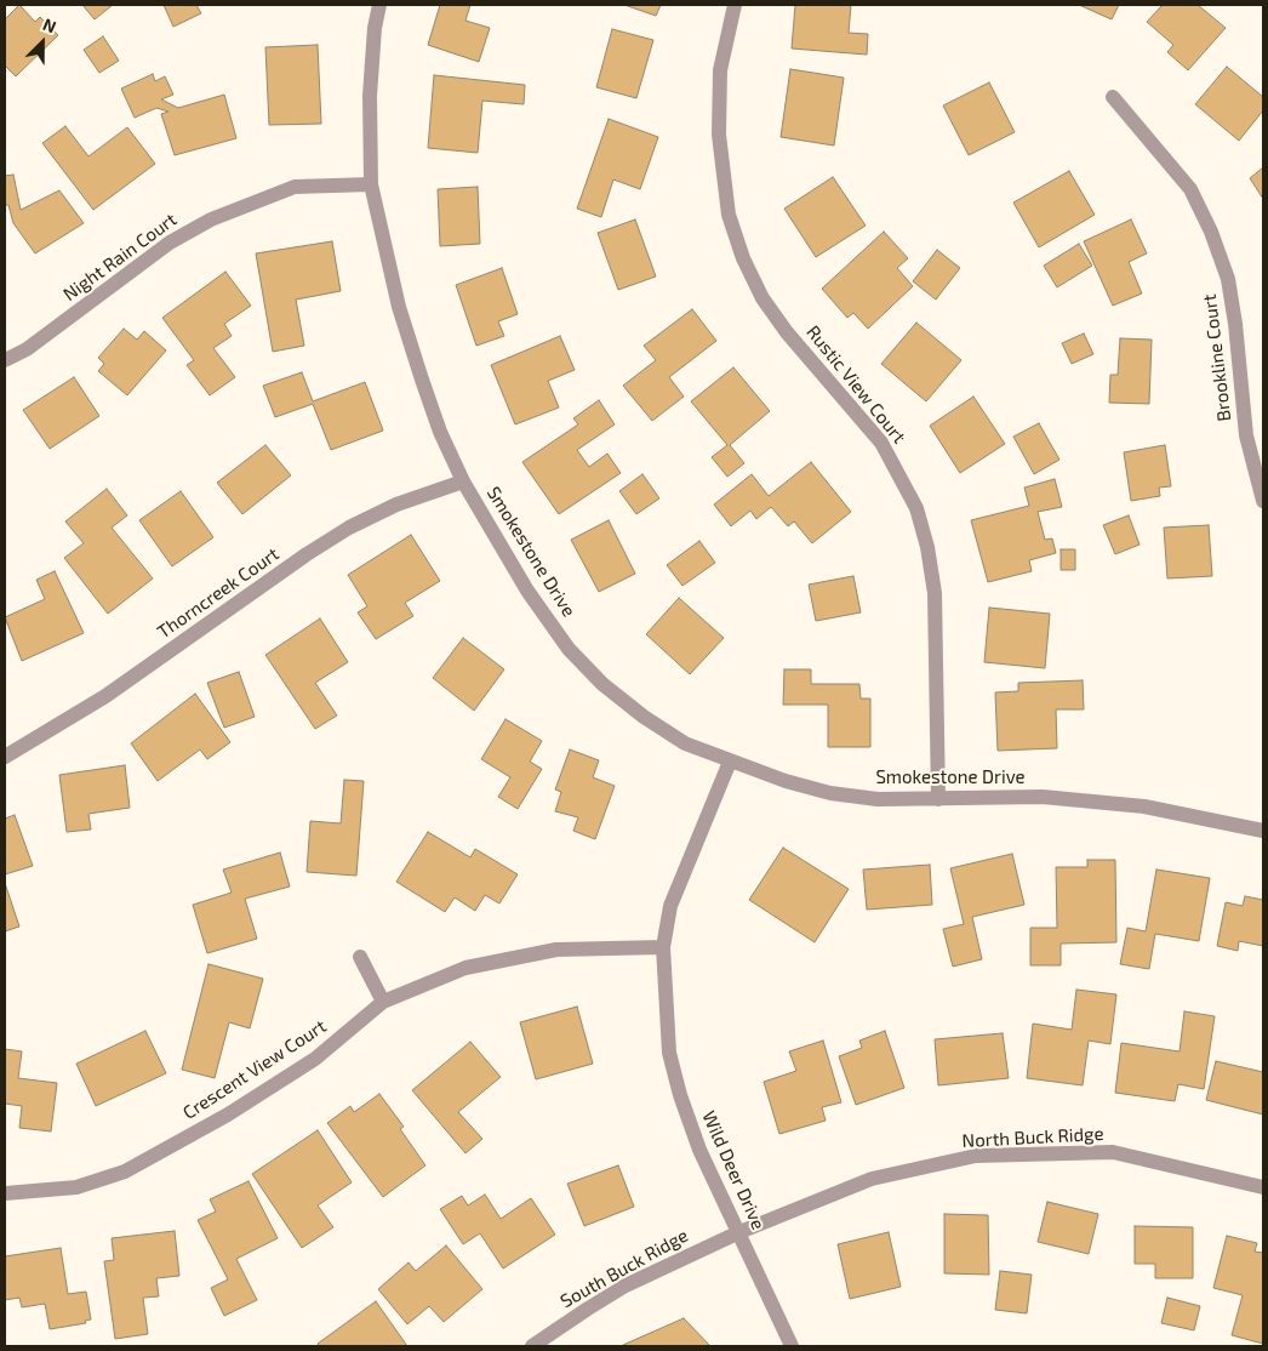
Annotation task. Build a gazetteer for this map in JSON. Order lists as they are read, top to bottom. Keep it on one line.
{"streets":{"street":["Night Rain Court","Brookline Court","Rustic View Court","Smokestone Drive","Thorncreek Court","Crescent View Court","North Buck Ridge","Wild Deer Drive","South Buck Ridge"]},"crossings":[["Night Rain Court","Smokestone Drive"],["Rustic View Court","Smokestone Drive"],["Smokestone Drive","Thorncreek Court"],["Smokestone Drive","Wild Deer Drive"],["Crescent View Court","Wild Deer Drive"],["North Buck Ridge","Wild Deer Drive"],["North Buck Ridge","South Buck Ridge"],["Wild Deer Drive","South Buck Ridge"]],"north":"top right"}
